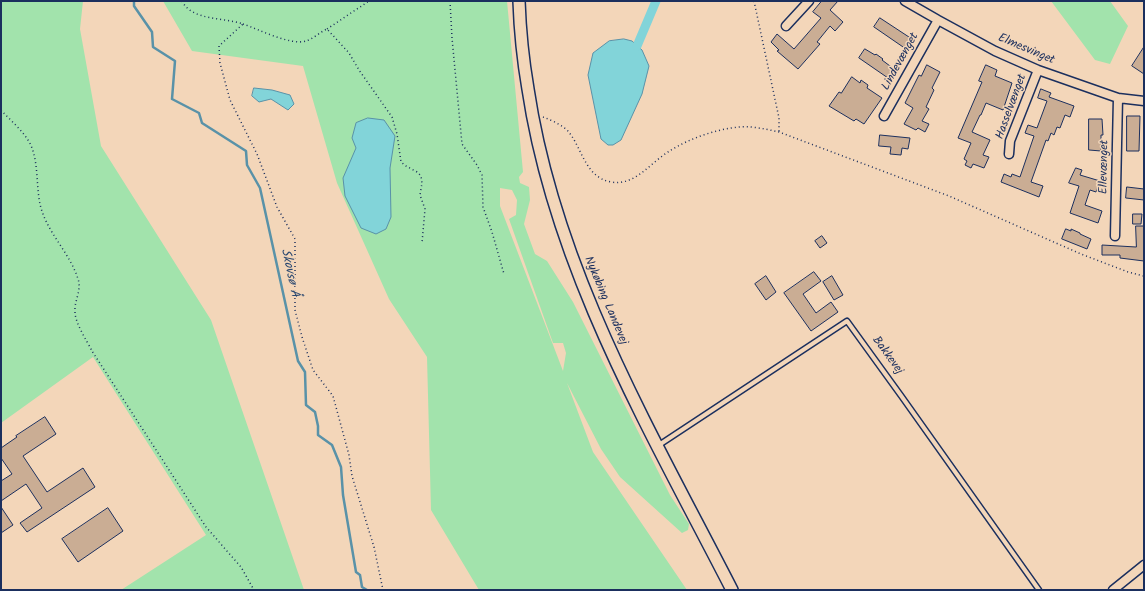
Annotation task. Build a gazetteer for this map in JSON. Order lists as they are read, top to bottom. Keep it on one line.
{"streets":{"main road":["Nykøbing Landevej"],"street":["Elmesvinget","Lindevænget","Hasselvænget","Ellevænget"],"lane":["Bakkevej"]},"crossings":[["Elmesvinget","Lindevænget"],["Elmesvinget","Hasselvænget"],["Elmesvinget","Ellevænget"],["Nykøbing Landevej","Bakkevej"]],"water":["Skovsø Å"]}
